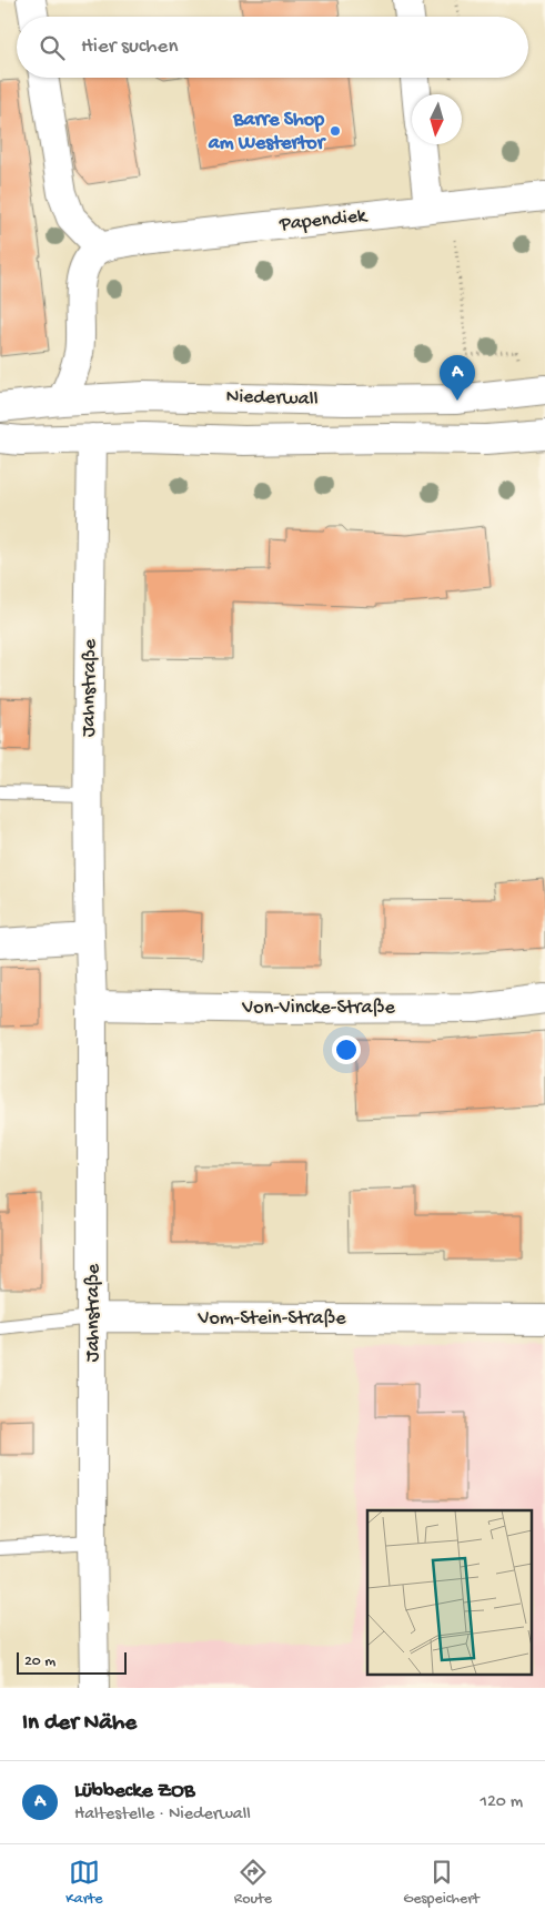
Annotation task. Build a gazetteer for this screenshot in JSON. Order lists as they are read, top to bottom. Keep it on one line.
{"streets":{"street":["Papendiek","Niederwall","Jahnstraße","Von-Vincke-Straße","Vom-Stein-Straße"]},"crossings":[["Niederwall","Jahnstraße"],["Jahnstraße","Von-Vincke-Straße"],["Jahnstraße","Vom-Stein-Straße"]],"places":["Barre Shop am Westertor"],"scale_bar":"20 m","north":"bottom","page":{"search":"Hier suchen","pins":"A","scale":"20 m","heading":"In der Nähe","list":[{"mark":"A","name":"Lübbecke ZOB","note":"Haltestelle · Niederwall","value":"120 m"}],"nav":["Karte","Route","Gespeichert"]}}
